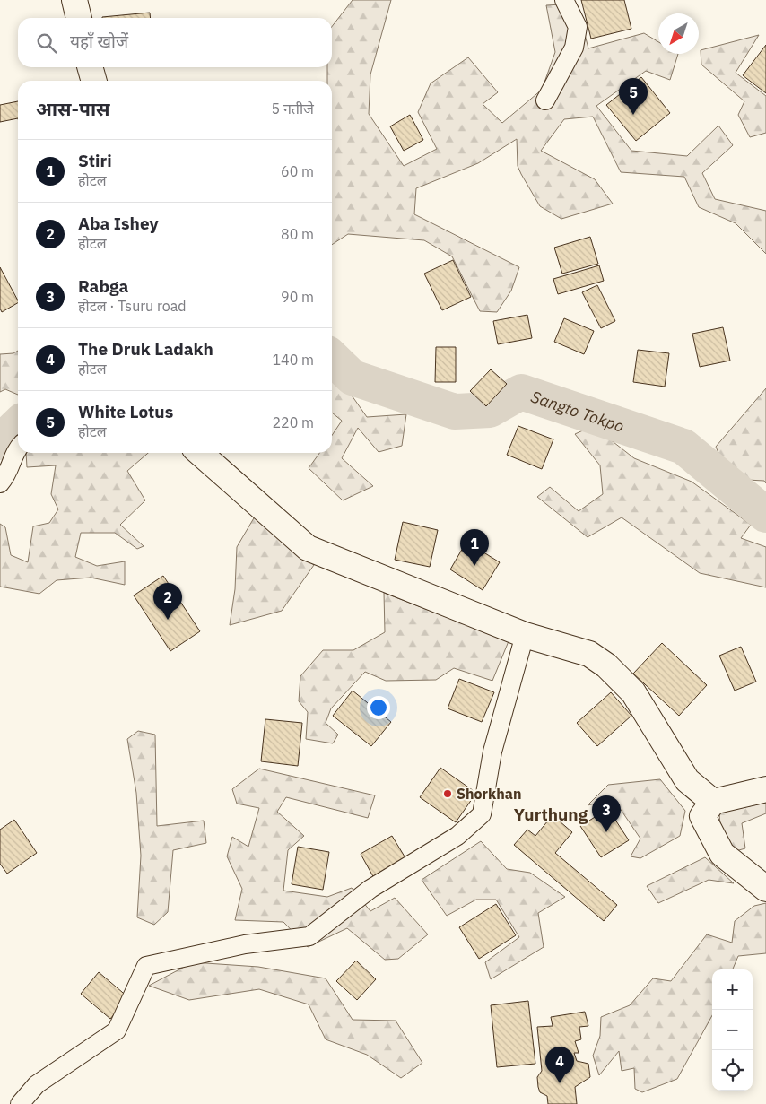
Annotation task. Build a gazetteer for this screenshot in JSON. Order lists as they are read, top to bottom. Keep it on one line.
{"districts":["Yurthung"],"water":["Sangto Tokpo"],"places":["Shorkhan"],"north":"bottom left","page":{"search":"यहाँ खोजें","pins":["5","1","2","3","4"],"heading":["आस-पास","5 नतीजे"],"list":[{"mark":"1","name":"Stiri","note":"होटल","value":"60 m"},{"mark":"2","name":"Aba Ishey","note":"होटल","value":"80 m"},{"mark":"3","name":"Rabga","note":"होटल · Tsuru road","value":"90 m"},{"mark":"4","name":"The Druk Ladakh","note":"होटल","value":"140 m"},{"mark":"5","name":"White Lotus","note":"होटल","value":"220 m"}],"map_buttons":["+","−"]}}
